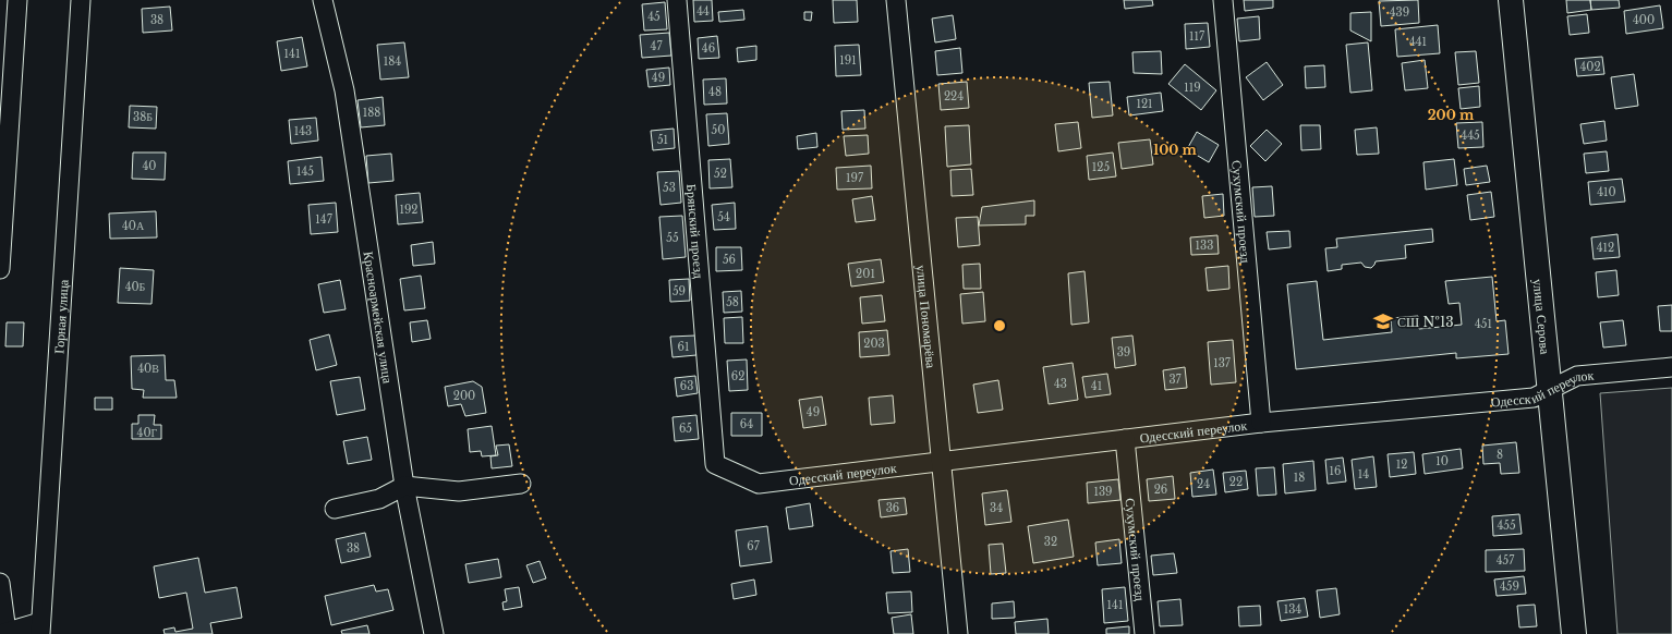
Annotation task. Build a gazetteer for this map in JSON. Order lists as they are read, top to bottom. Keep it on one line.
{"streets":{"main road":["улица Серова"],"street":["Сухумский проезд","Брянский проезд","Горная улица","Красноармейская улица","улица Пономарёва","Одесский переулок"]},"crossings":[["Сухумский проезд","Одесский переулок"],["Брянский проезд","Одесский переулок"],["улица Пономарёва","Одесский переулок"],["улица Серова","Одесский переулок"]],"places":{"school or university":["СШ №13"]},"house_numbers":["44","439","45","38","400","117","441","47","46","141","191","184","402","49","119","48","224","121","188","38Б","50","143","445","51","40","125","145","52","197","53","410","192","54","147","40А","55","133","412","56","201","40Б","59","58","451","203","61","39","137","40В","62","37","43","63","41","200","49","64","65","40Г","8","10","12","16","14","18","22","24","26","139","36","34","455","32","67","38","457","459","141","134"],"rings":["200 m","100 m"]}
